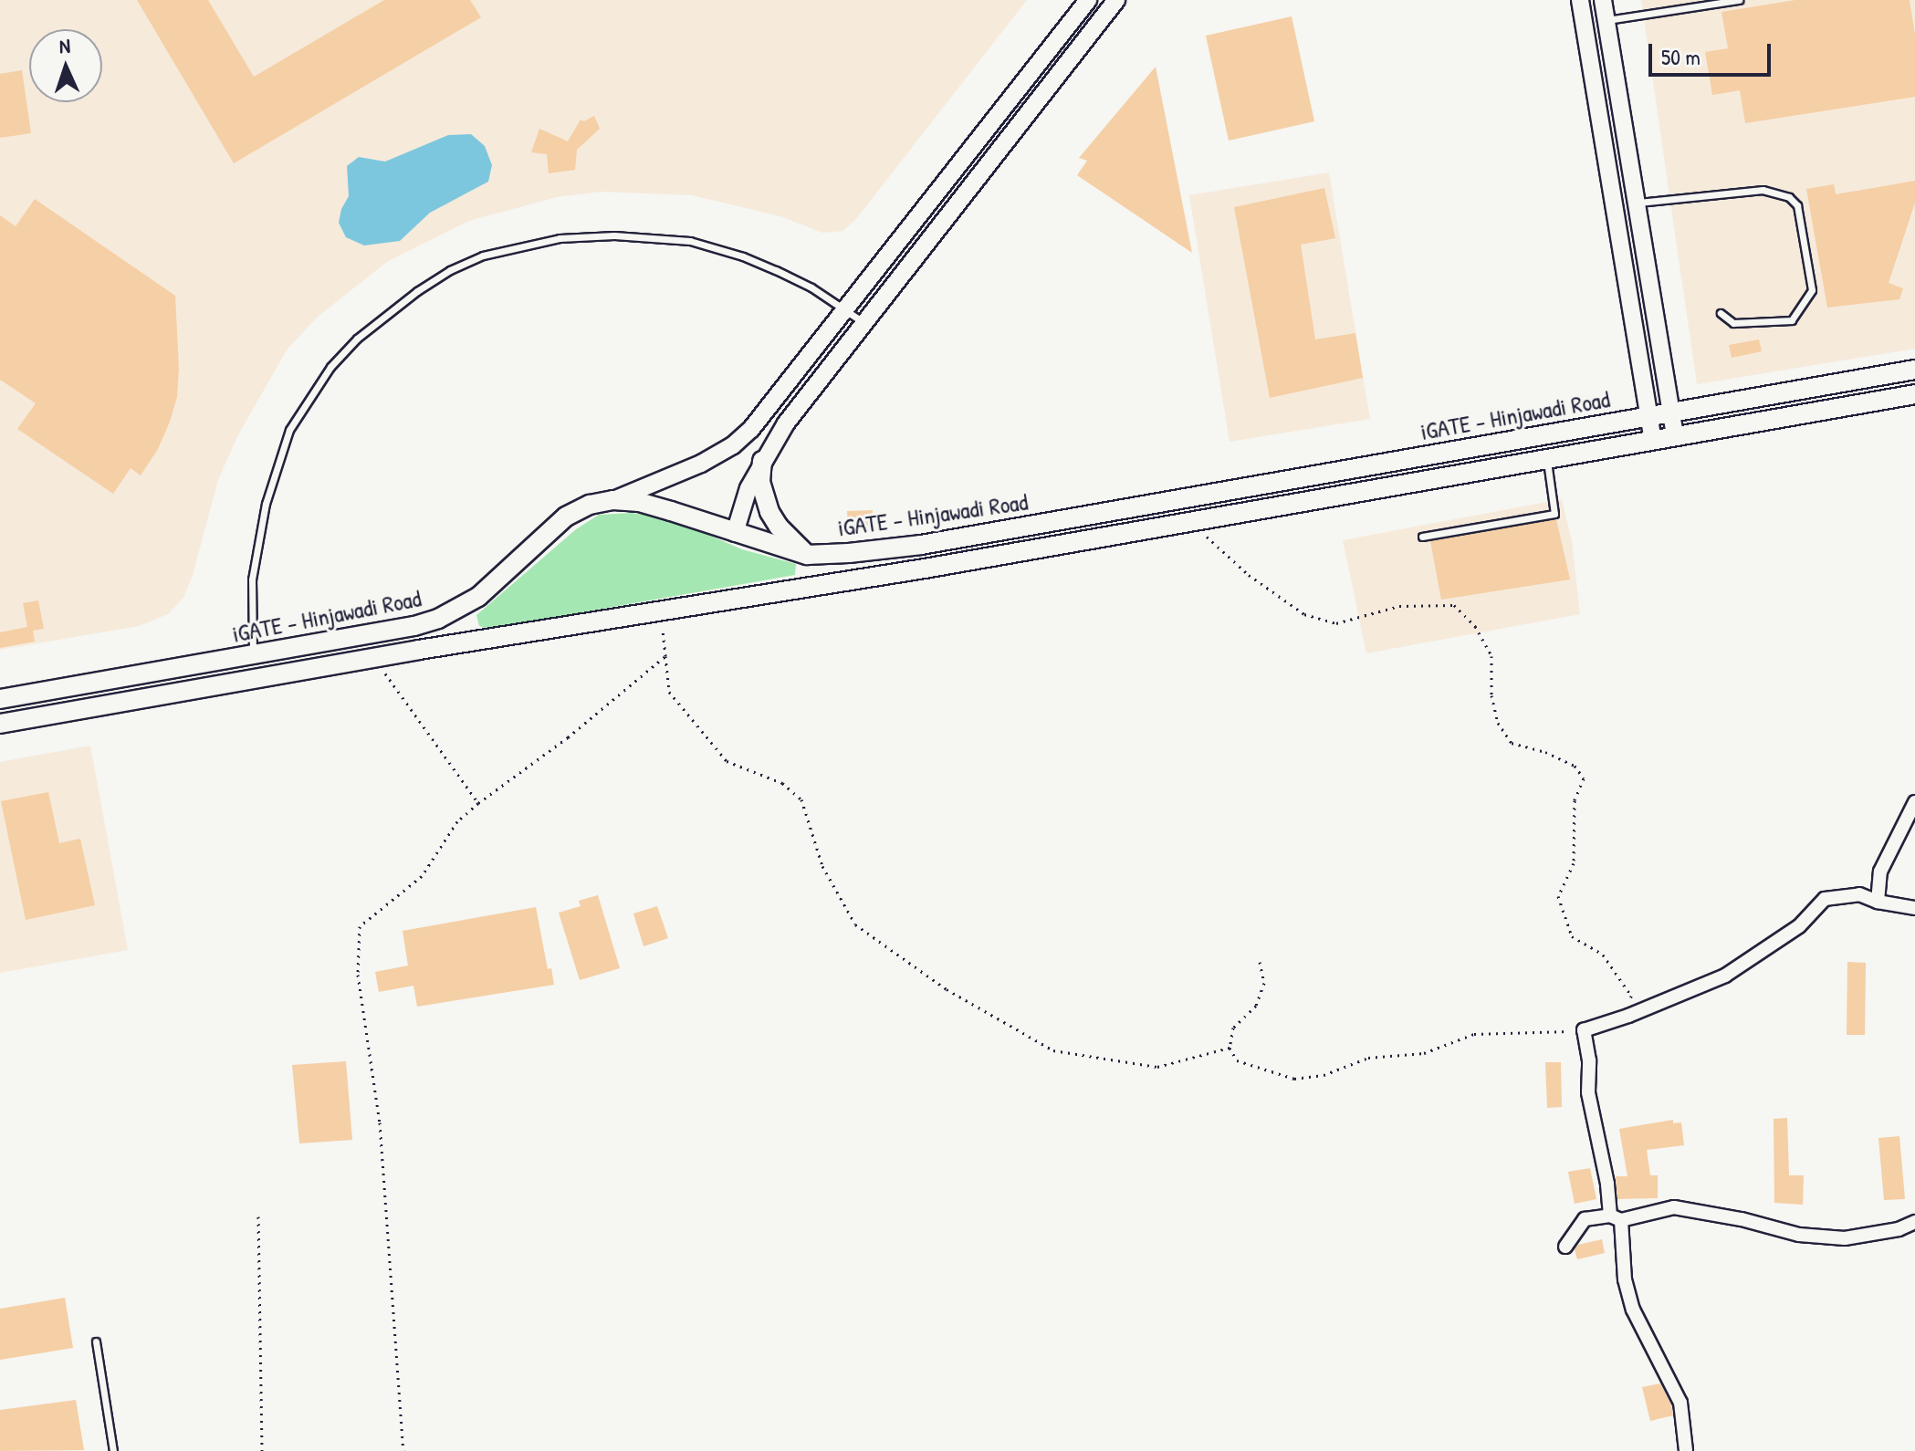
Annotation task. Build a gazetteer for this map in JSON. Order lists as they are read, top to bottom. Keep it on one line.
{"streets":{"main road":["iGATE - Hinjawadi Road"]},"scale_bar":"50 m","north":"top"}
